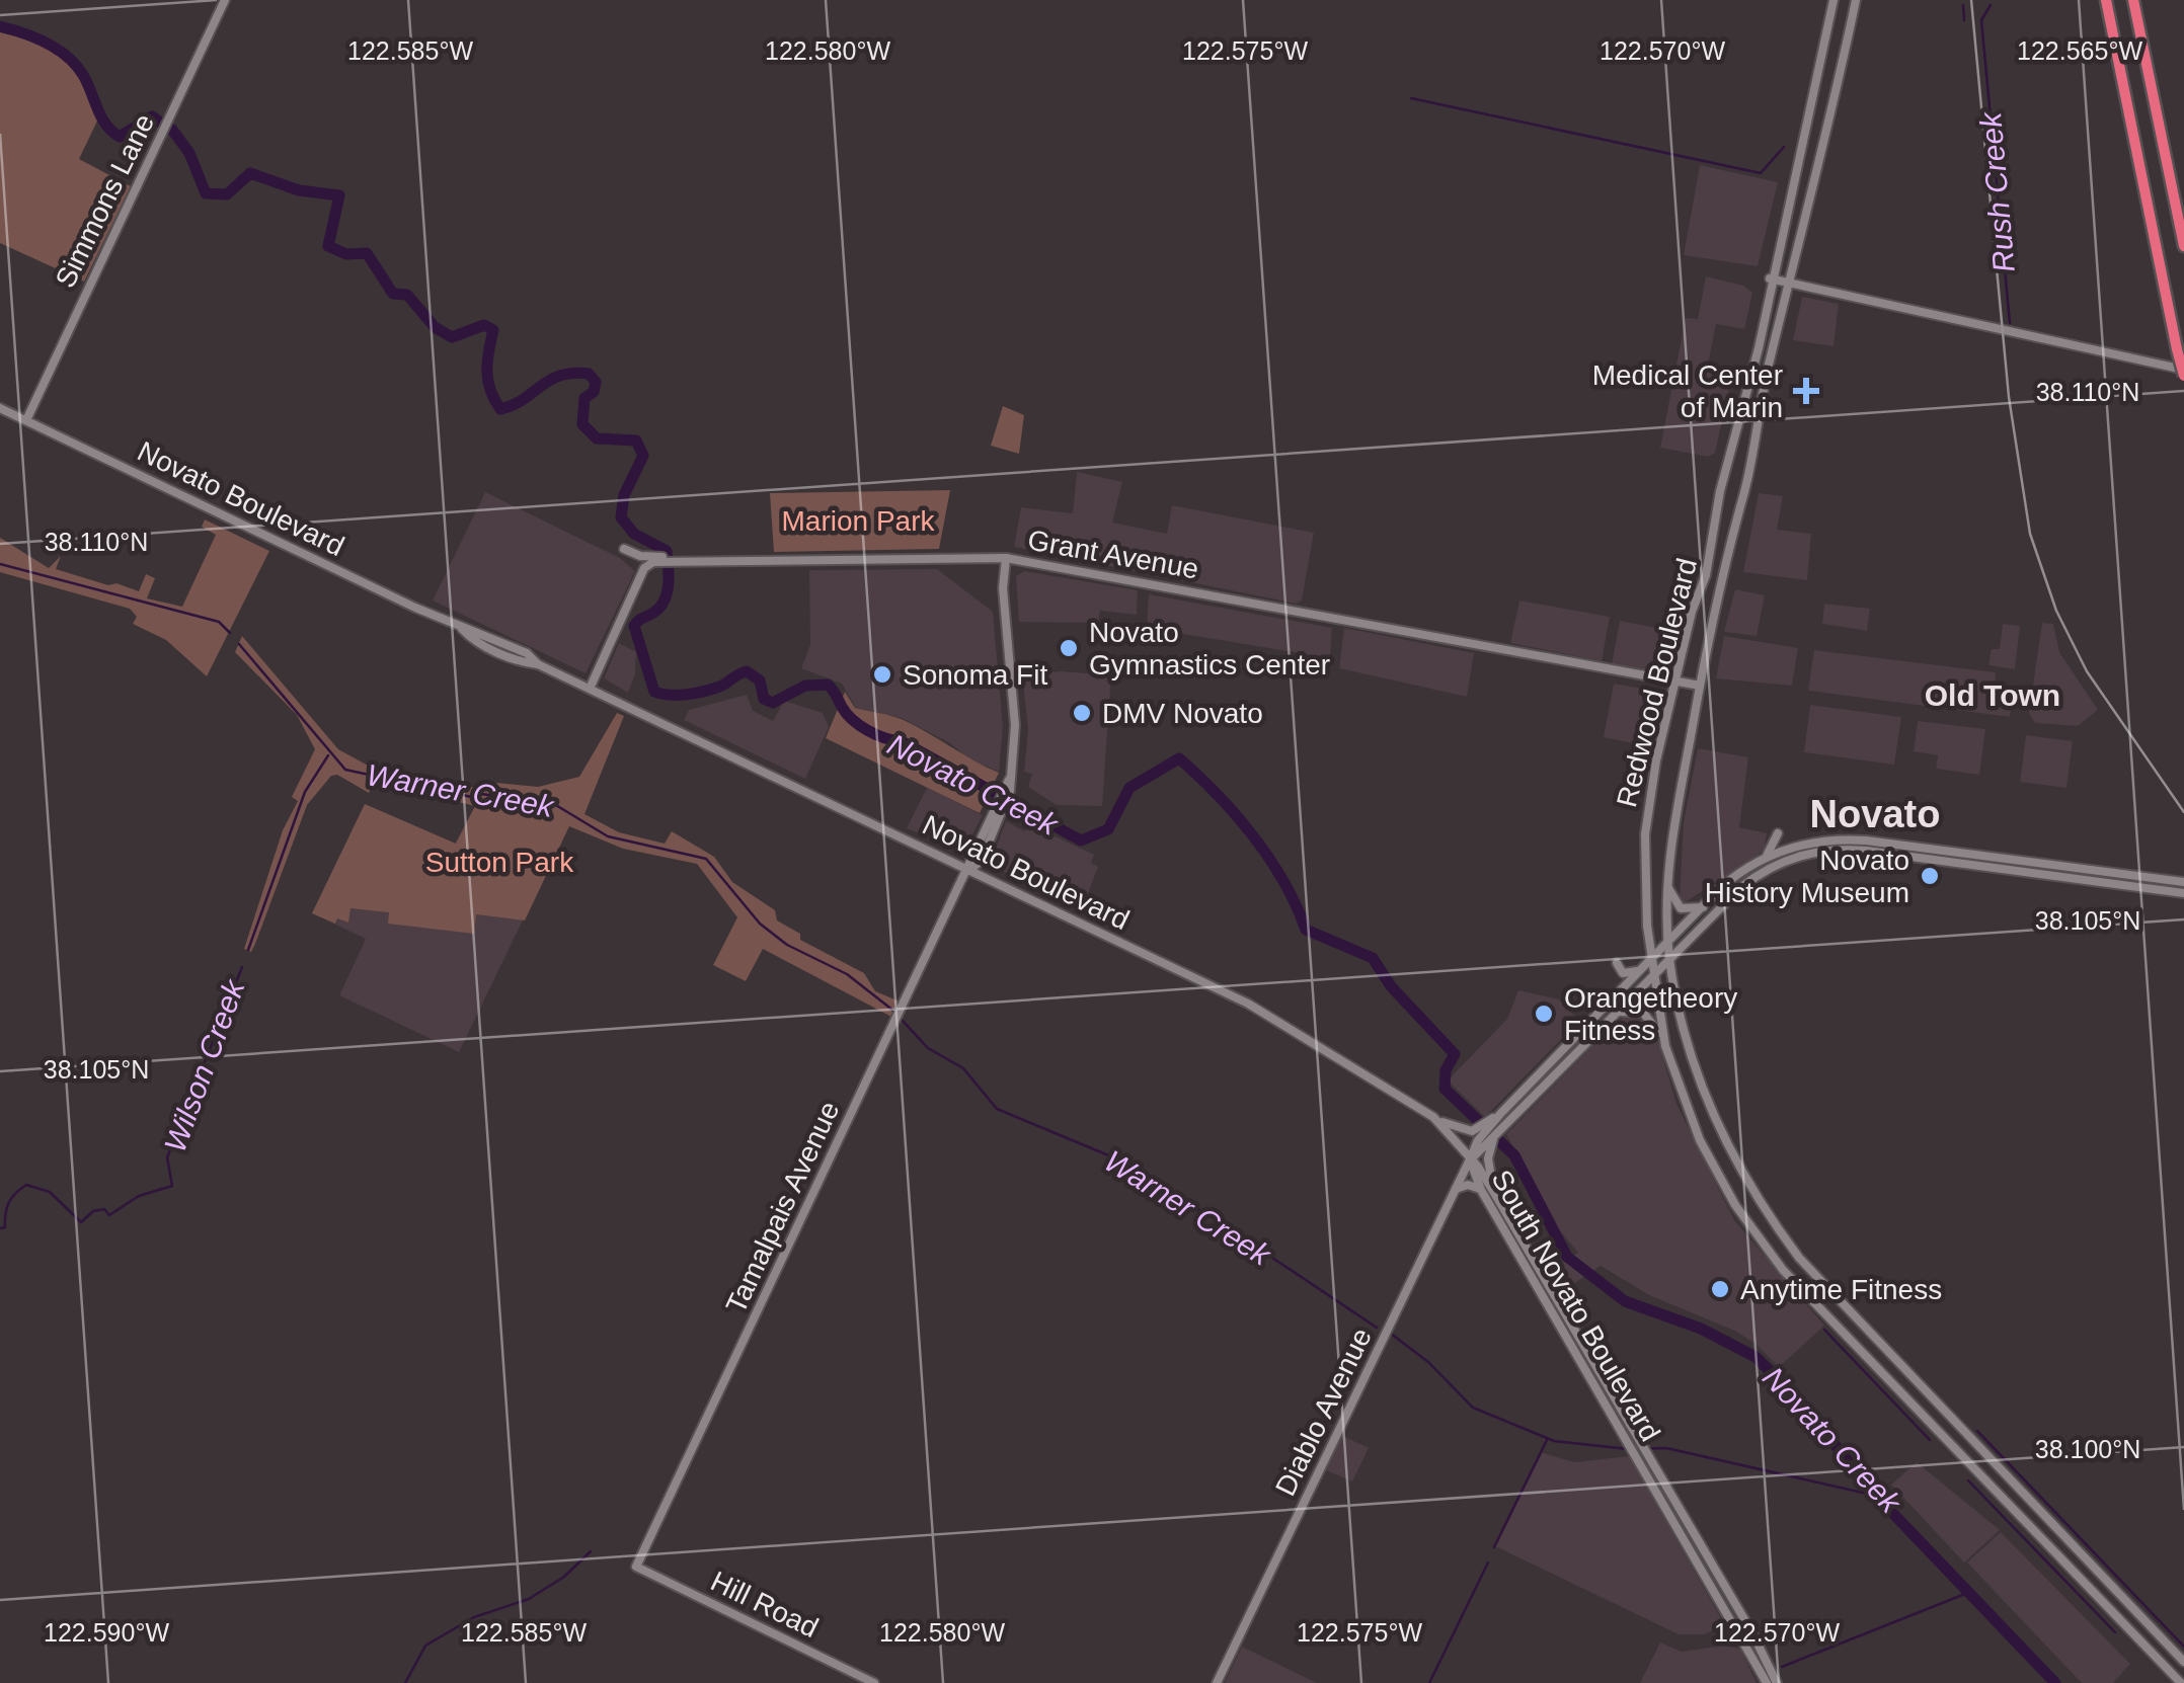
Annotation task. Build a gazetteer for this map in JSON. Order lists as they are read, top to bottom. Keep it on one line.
{"streets":{"main road":["Simmons Lane","Novato Boulevard","Grant Avenue","Redwood Boulevard","Tamalpais Avenue","South Novato Boulevard","Diablo Avenue","Hill Road"]},"crossings":[["Simmons Lane","Novato Boulevard"],["Novato Boulevard","Tamalpais Avenue"],["Novato Boulevard","South Novato Boulevard"],["Novato Boulevard","Diablo Avenue"],["Grant Avenue","Redwood Boulevard"],["Grant Avenue","Tamalpais Avenue"],["Redwood Boulevard","Diablo Avenue"],["Tamalpais Avenue","Hill Road"],["South Novato Boulevard","Diablo Avenue"]],"districts":["Old Town","Novato"],"water":["Rush Creek","Novato Creek","Warner Creek","Wilson Creek"],"parks":["Marion Park","Sutton Park"],"places":{"health":["Medical Center of Marin"],"other":["Novato Gymnastics Center","Sonoma Fit","DMV Novato","Novato History Museum","Orangetheory Fitness","Anytime Fitness"]},"coordinates":["122.585°W","122.580°W","122.575°W","122.570°W","122.565°W","38.110°N","38.105°N","38.100°N","122.590°W"]}
